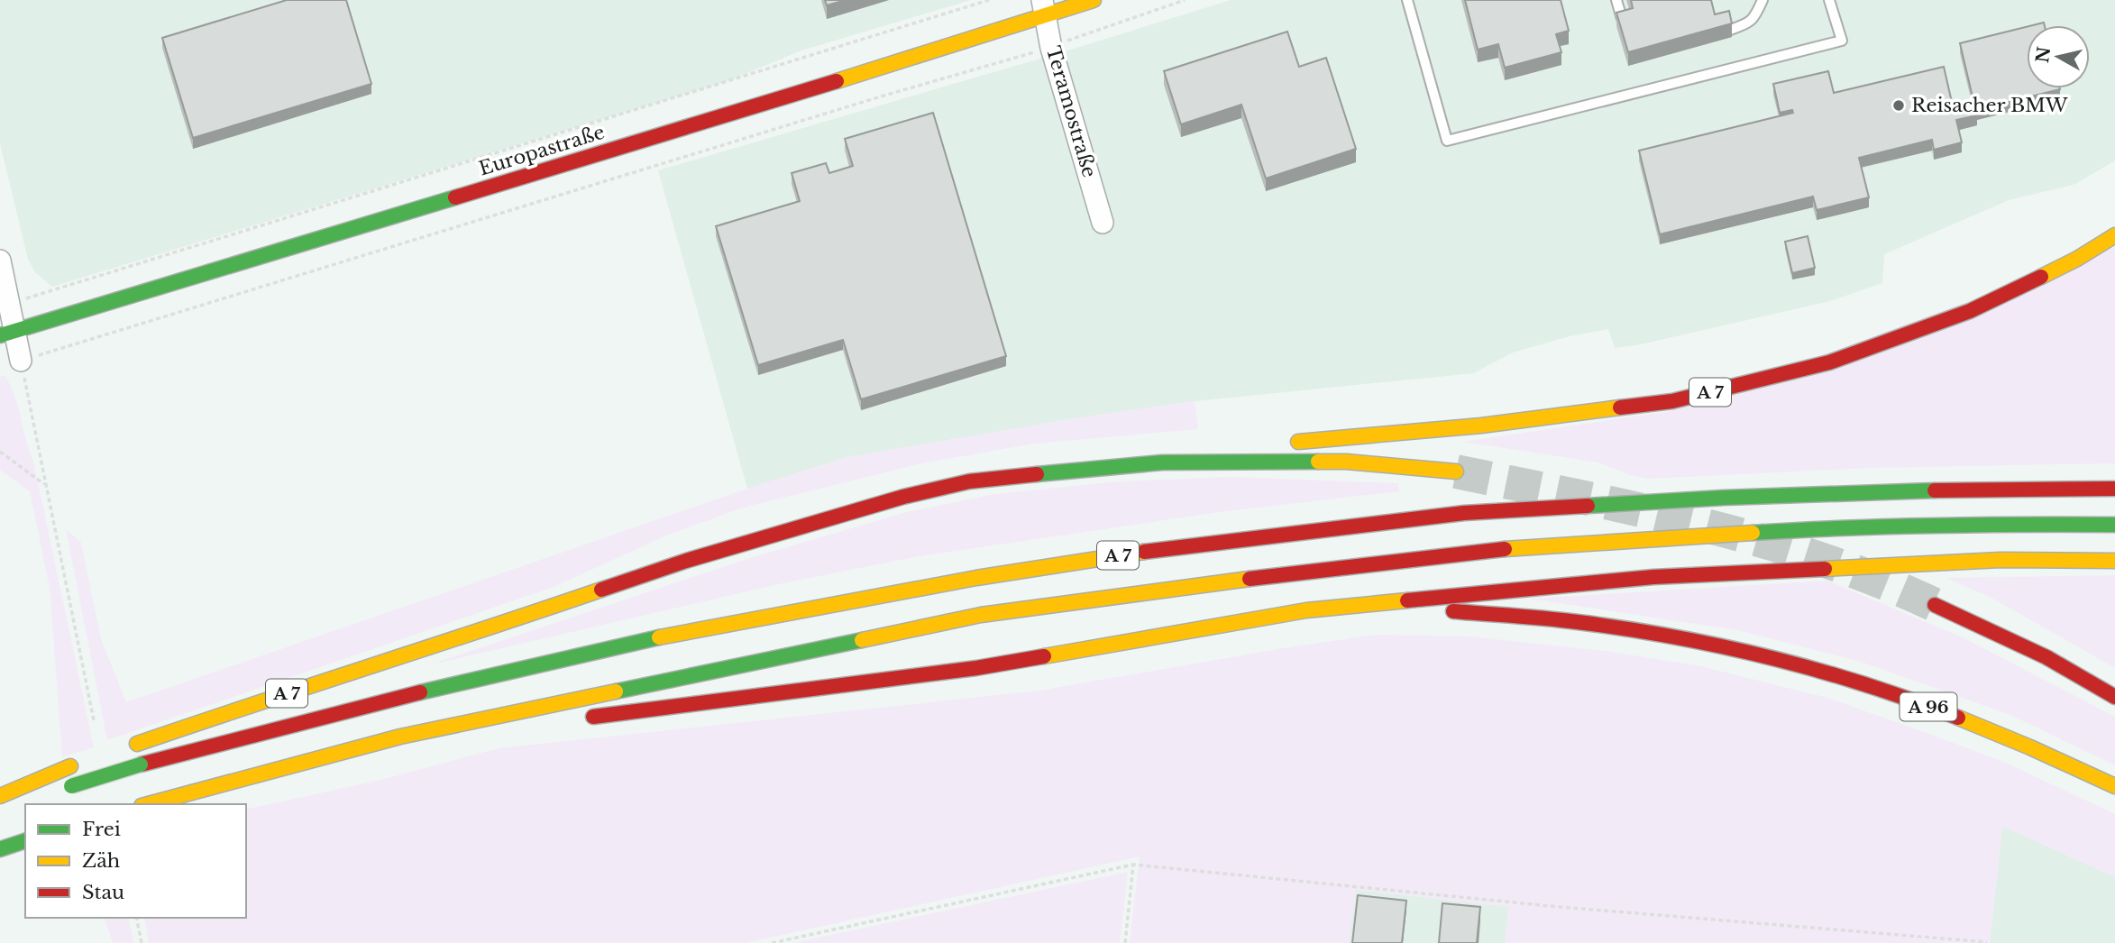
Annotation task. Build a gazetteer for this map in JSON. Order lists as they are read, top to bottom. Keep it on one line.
{"streets":{"main road":["Europastraße","A 7","A 96"],"street":["Teramostraße"]},"crossings":[["Teramostraße","Europastraße"]],"places":["Reisacher BMW"],"legend":["Frei","Zäh","Stau"],"north":"left"}
